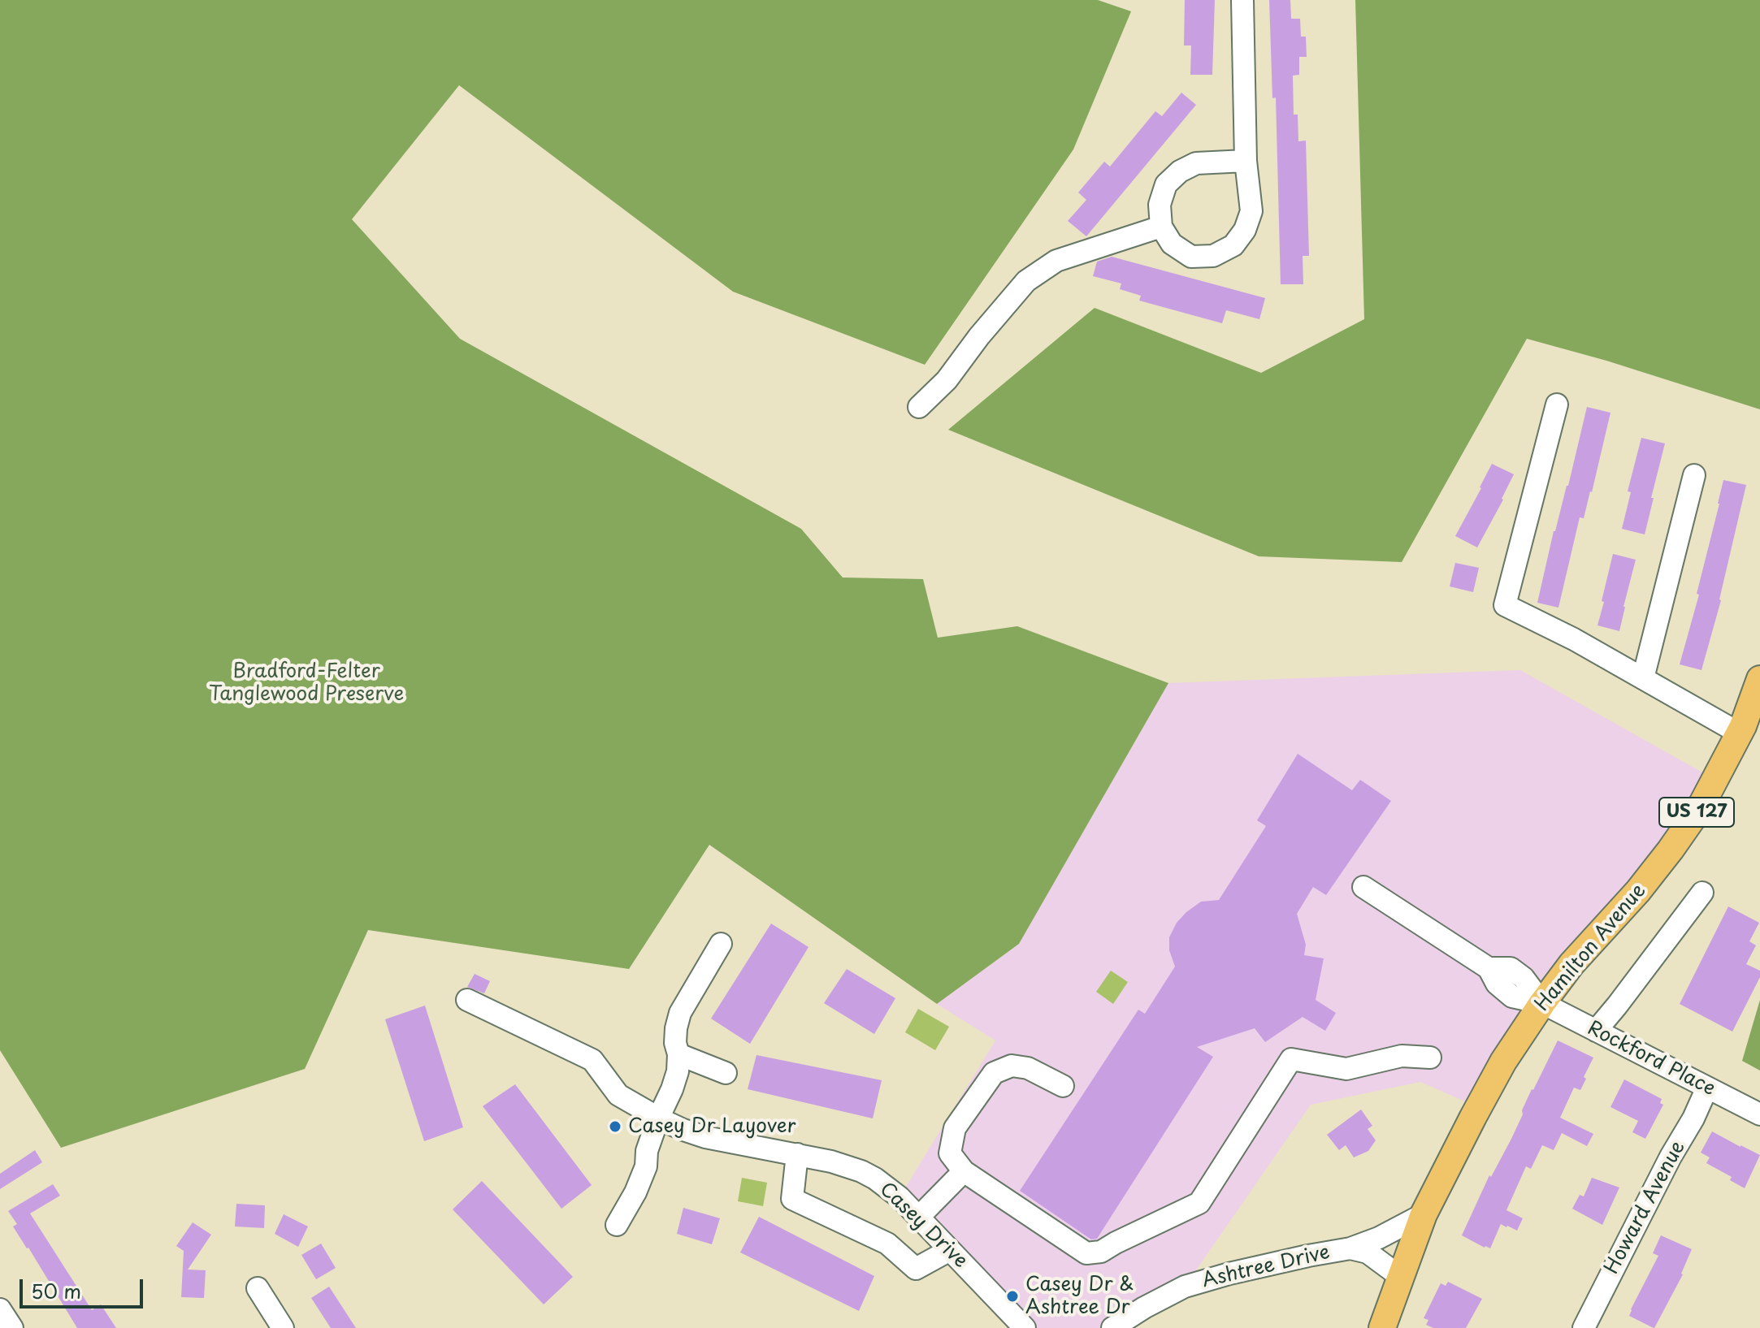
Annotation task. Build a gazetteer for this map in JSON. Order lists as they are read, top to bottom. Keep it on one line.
{"streets":{"main road":["US 127","Hamilton Avenue"],"street":["Rockford Place","Howard Avenue","Casey Drive","Ashtree Drive"]},"crossings":[["Hamilton Avenue","Rockford Place"],["Hamilton Avenue","Ashtree Drive"],["Rockford Place","Howard Avenue"]],"parks":["Bradford-Felter Tanglewood Preserve"],"places":["Casey Dr Layover","Casey Dr & Ashtree Dr"],"scale_bar":"50 m"}
